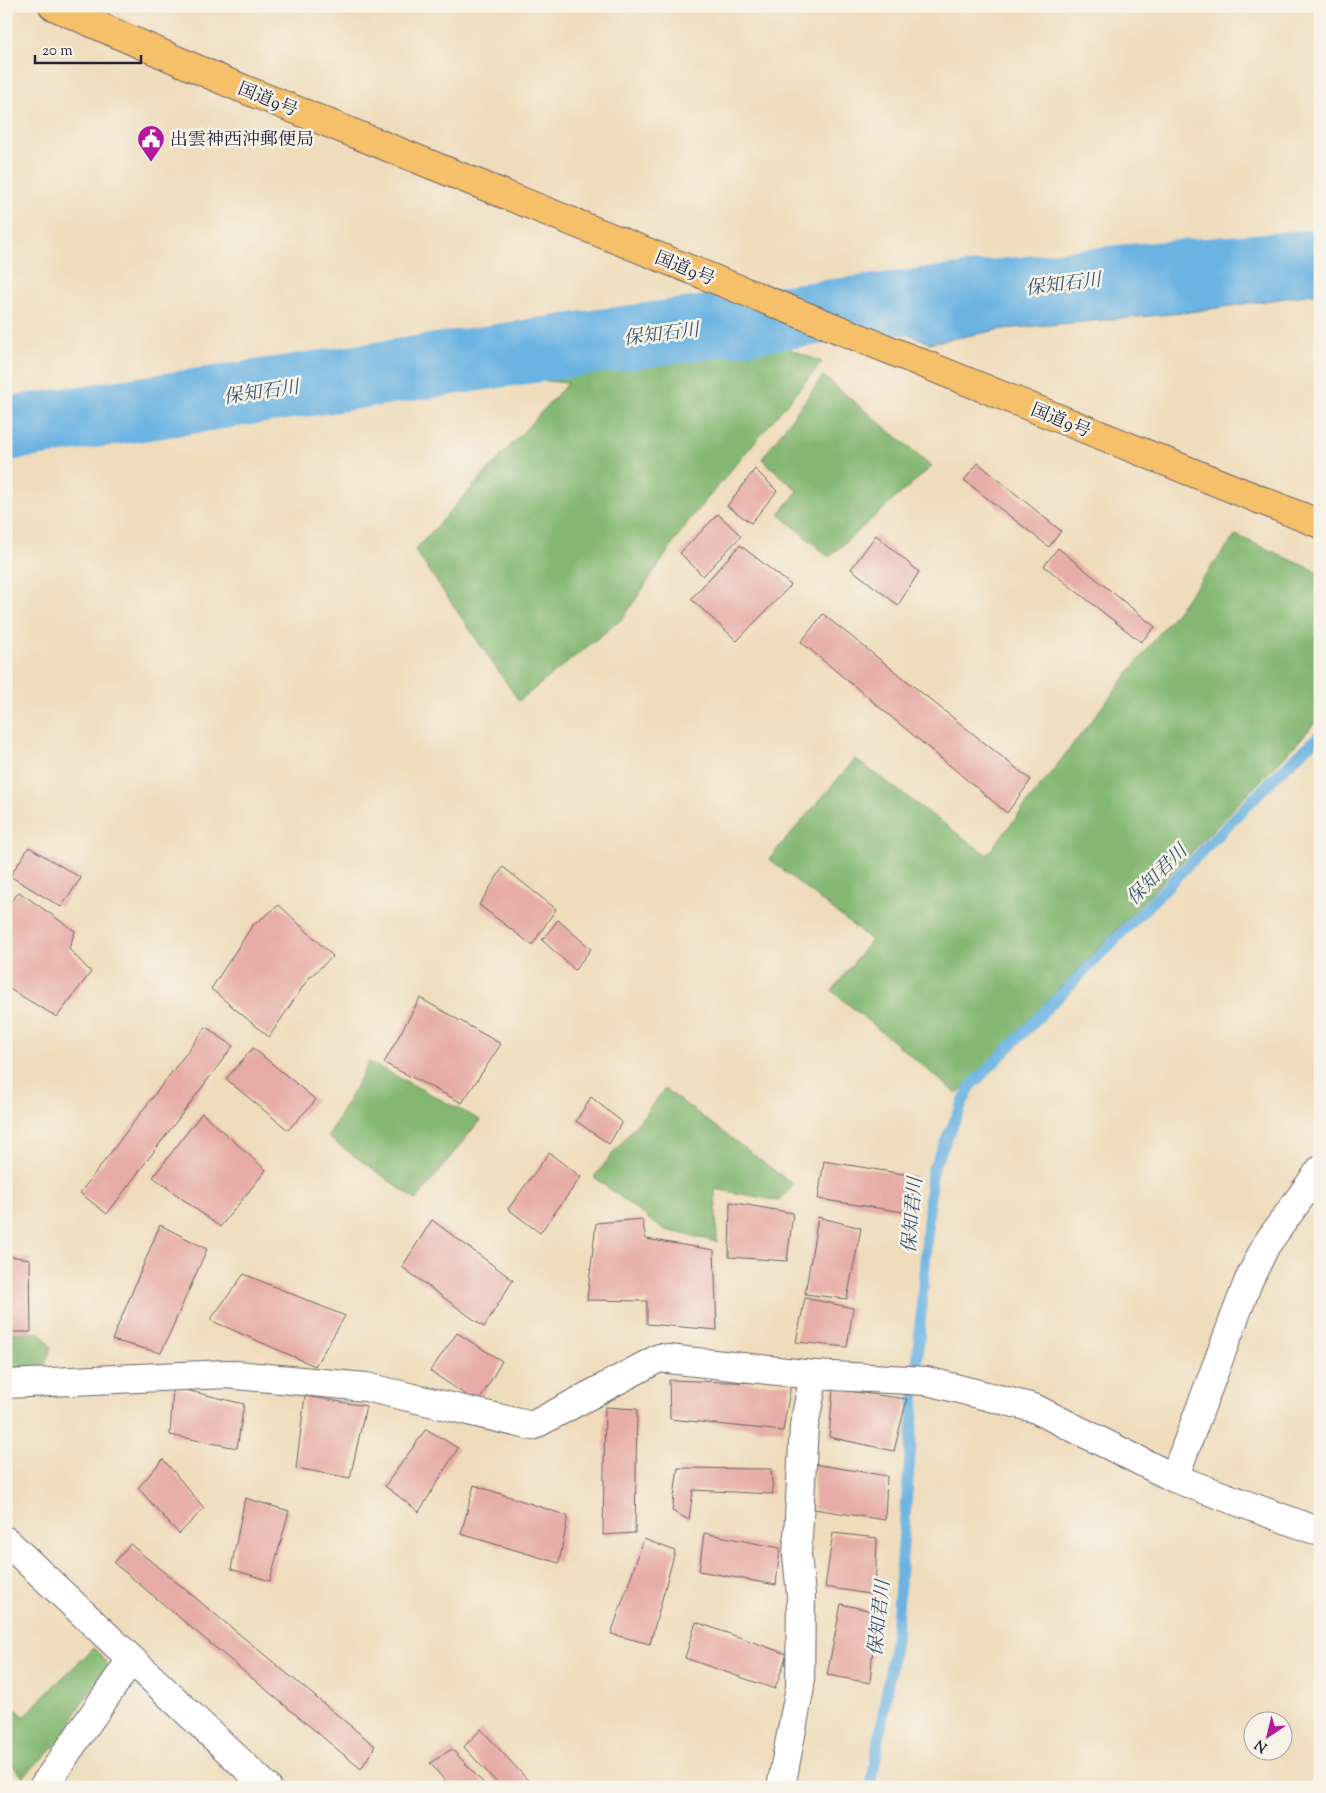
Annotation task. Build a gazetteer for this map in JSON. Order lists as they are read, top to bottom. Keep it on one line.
{"streets":{"highway":["国道9号"]},"water":["保知石川","保知君川"],"places":{"public building":["出雲神西沖郵便局"]},"scale_bar":"20 m","north":"bottom left"}
